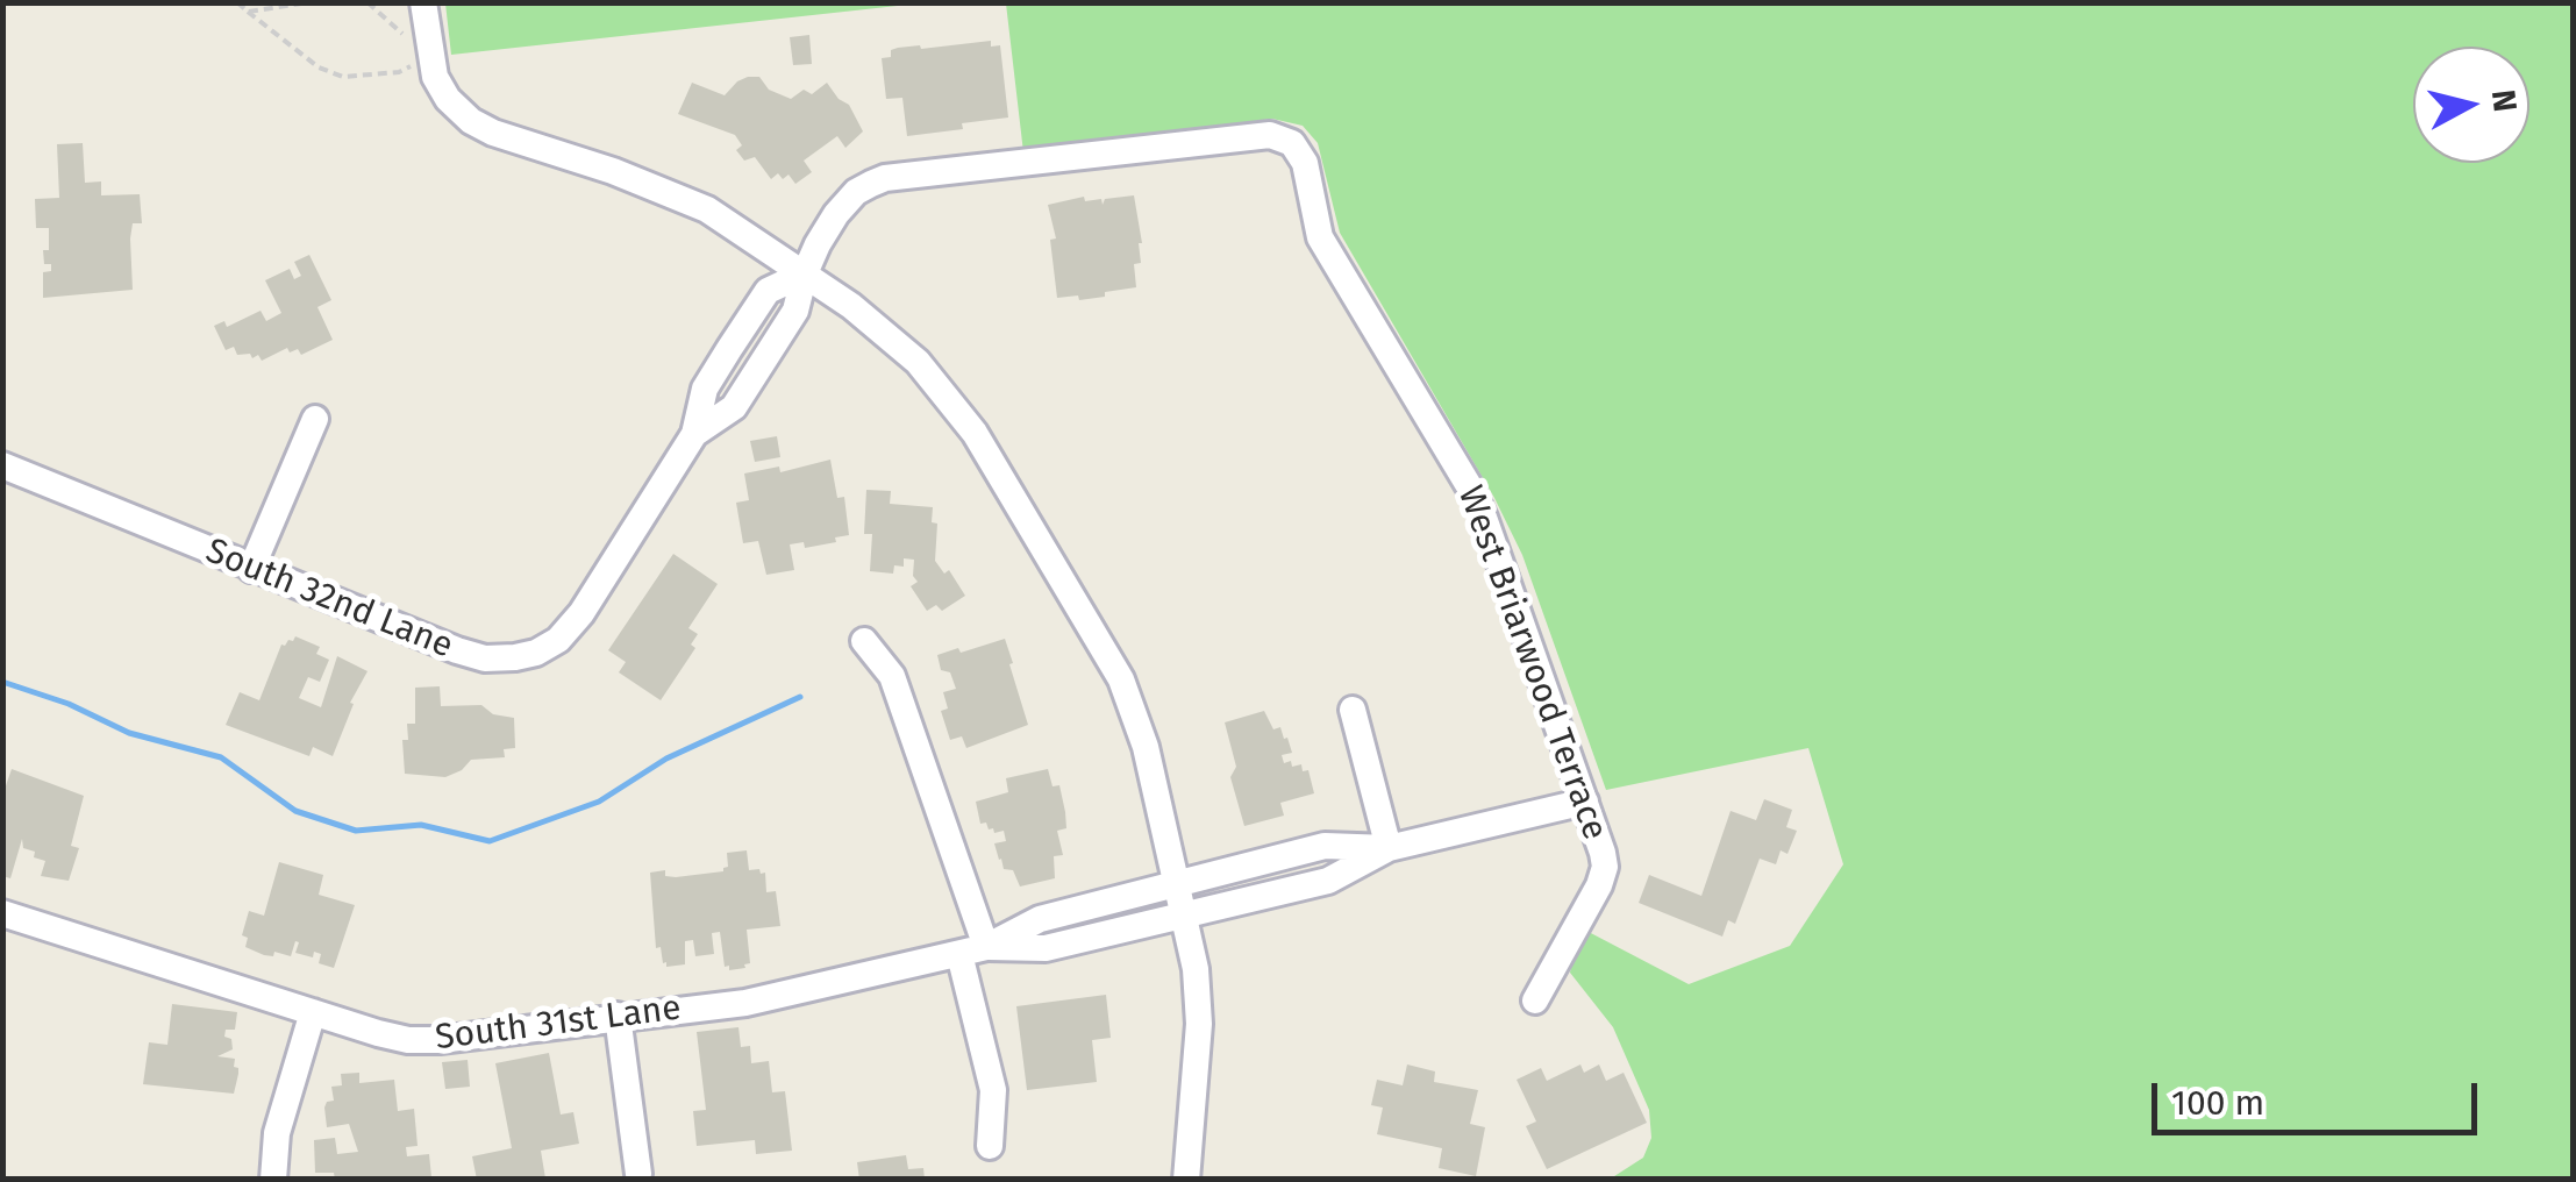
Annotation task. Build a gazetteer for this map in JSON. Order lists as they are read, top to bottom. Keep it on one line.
{"streets":{"street":["South 32nd Lane","West Briarwood Terrace","South 31st Lane"]},"crossings":[["South 32nd Lane","West Briarwood Terrace"],["West Briarwood Terrace","South 31st Lane"]],"scale_bar":"100 m","north":"right"}
